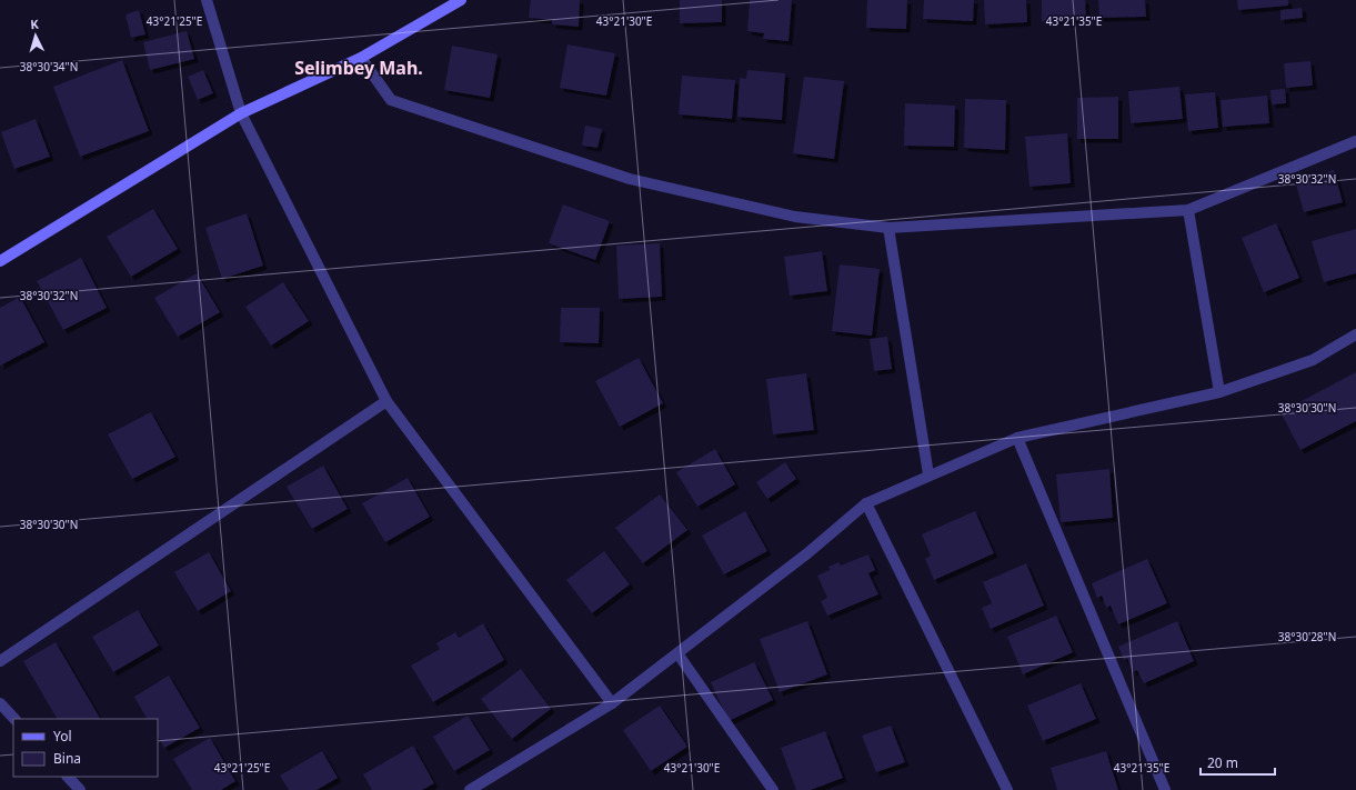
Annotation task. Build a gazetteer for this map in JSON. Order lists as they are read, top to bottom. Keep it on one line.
{"districts":["Selimbey Mah."],"legend":["Yol","Bina"],"scale_bar":"20 m","north":"top","coordinates":["43°21'25\"E","43°21'30\"E","43°21'35\"E","38°30'34\"N","38°30'32\"N","38°30'30\"N","38°30'28\"N"]}
